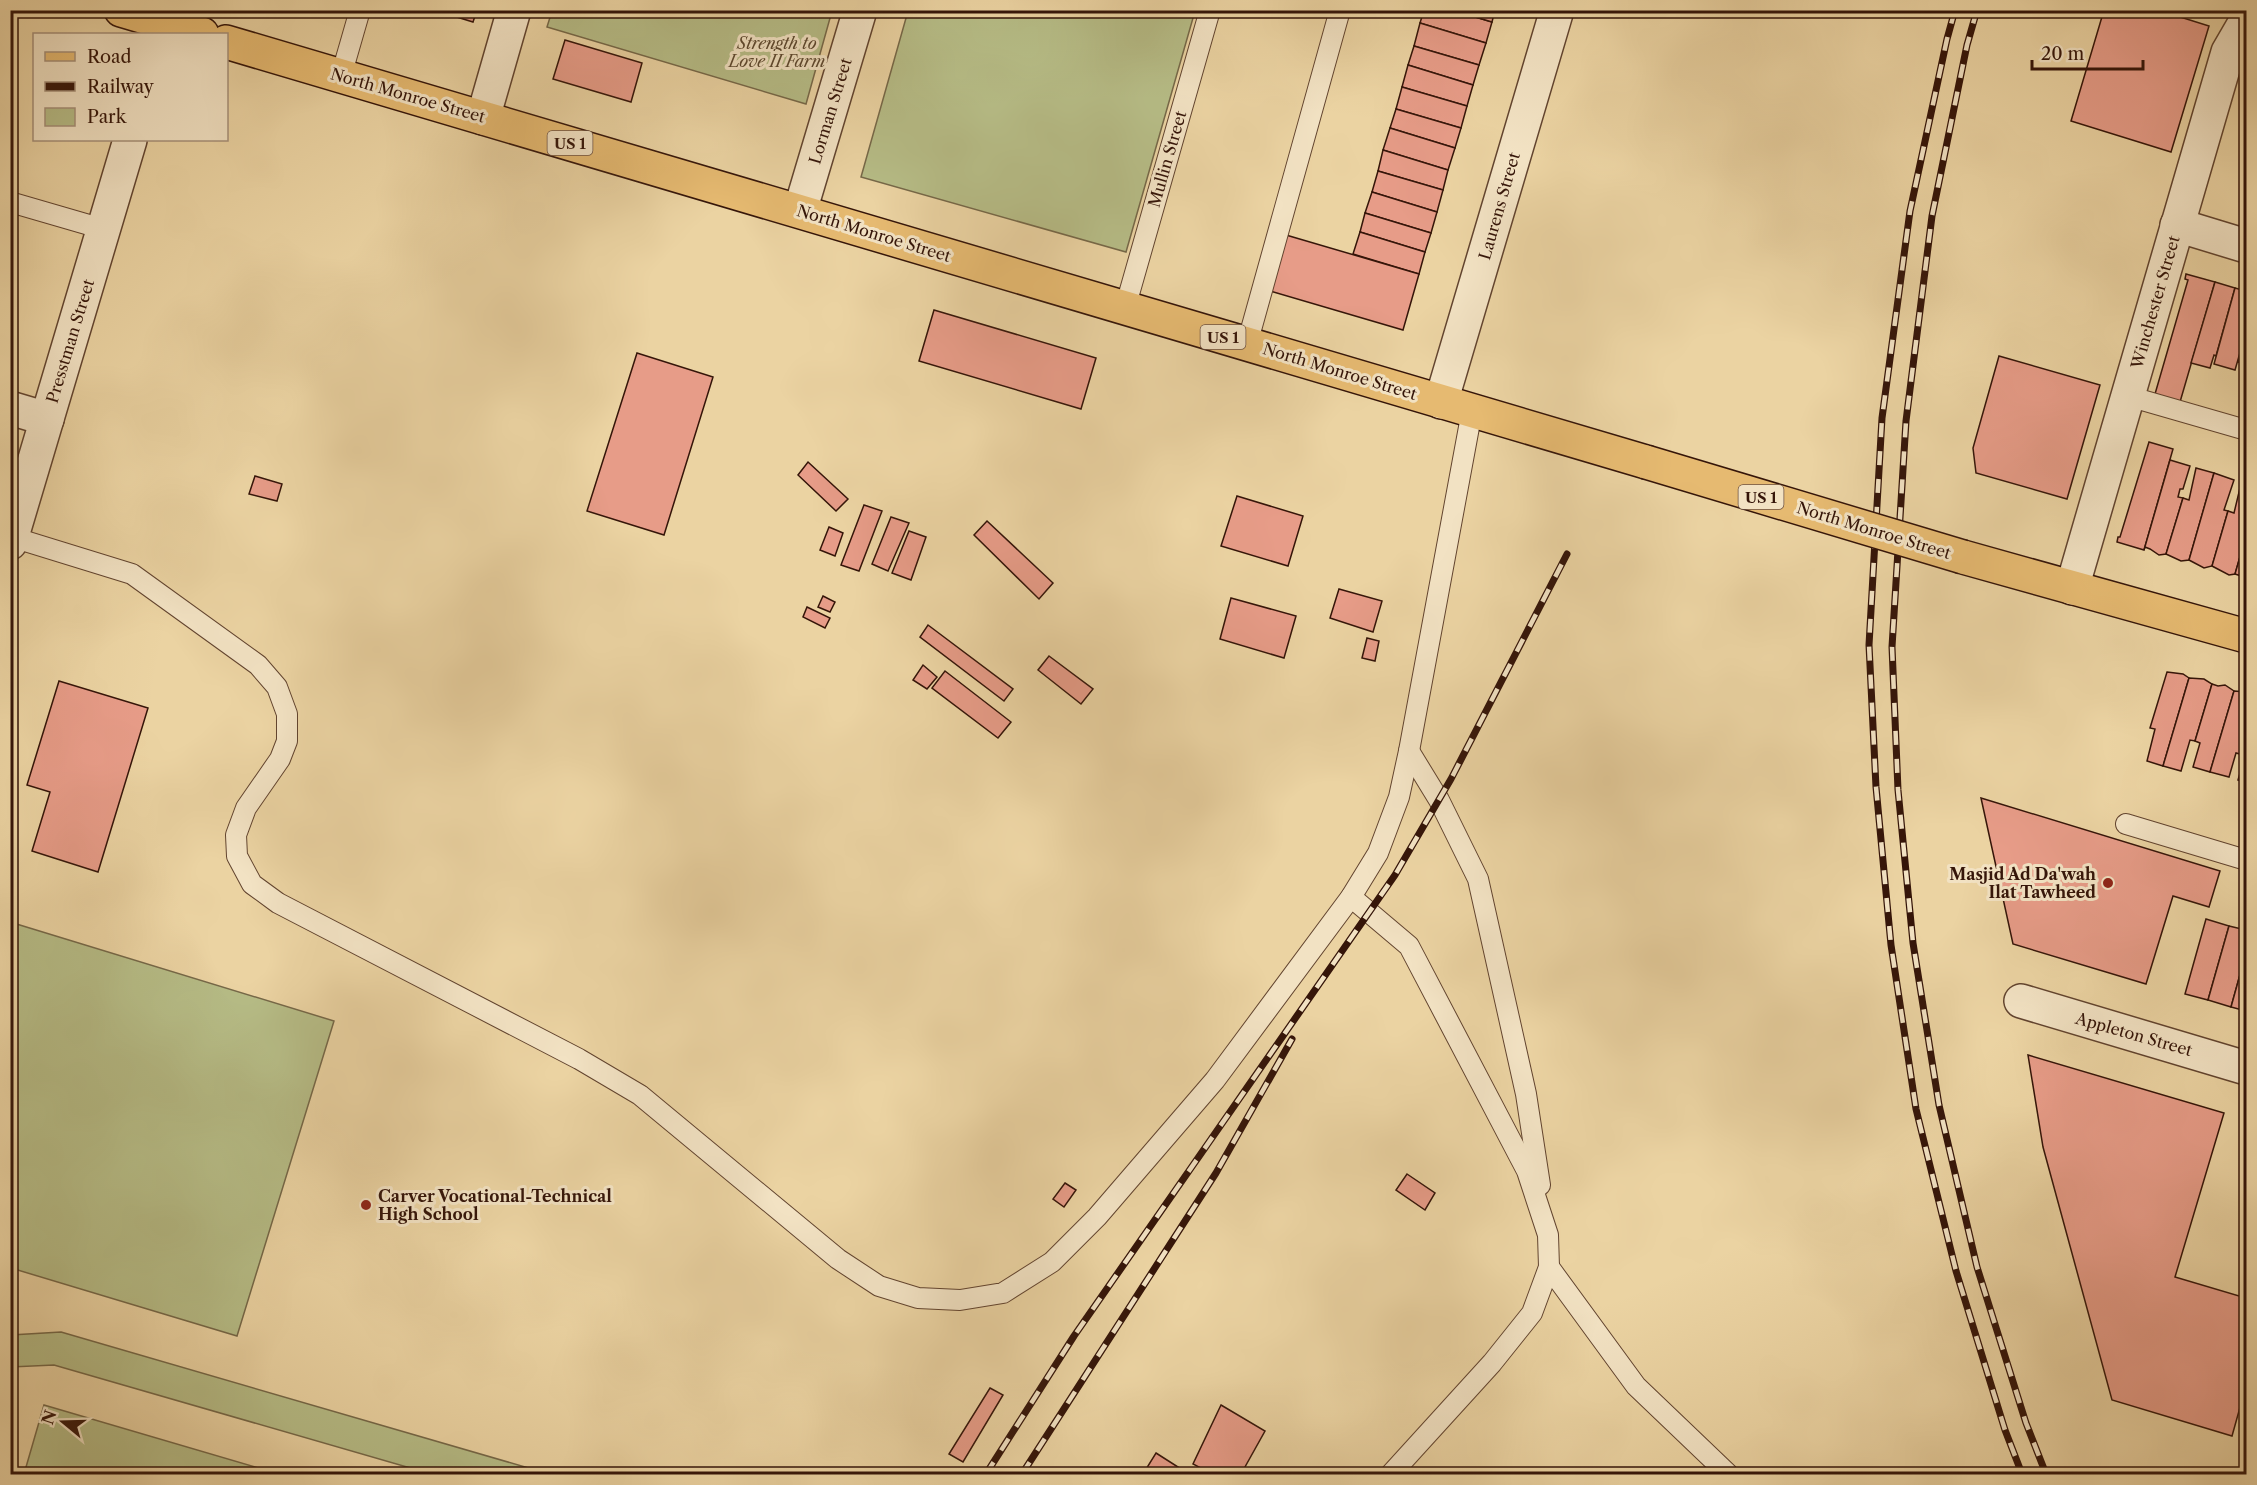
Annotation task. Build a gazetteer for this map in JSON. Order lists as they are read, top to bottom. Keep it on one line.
{"streets":{"main road":["North Monroe Street","US 1"],"street":["Lorman Street","Laurens Street","Winchester Street","Presstman Street","Appleton Street"],"lane":["Mullin Street"]},"crossings":[["North Monroe Street","Lorman Street"],["North Monroe Street","Mullin Street"],["North Monroe Street","Laurens Street"],["North Monroe Street","Winchester Street"]],"parks":["Strength to Love II Farm"],"places":["Masjid Ad Da'wah Ilat Tawheed","Carver Vocational-Technical High School"],"legend":["Road","Railway","Park"],"scale_bar":"20 m","north":"left"}
